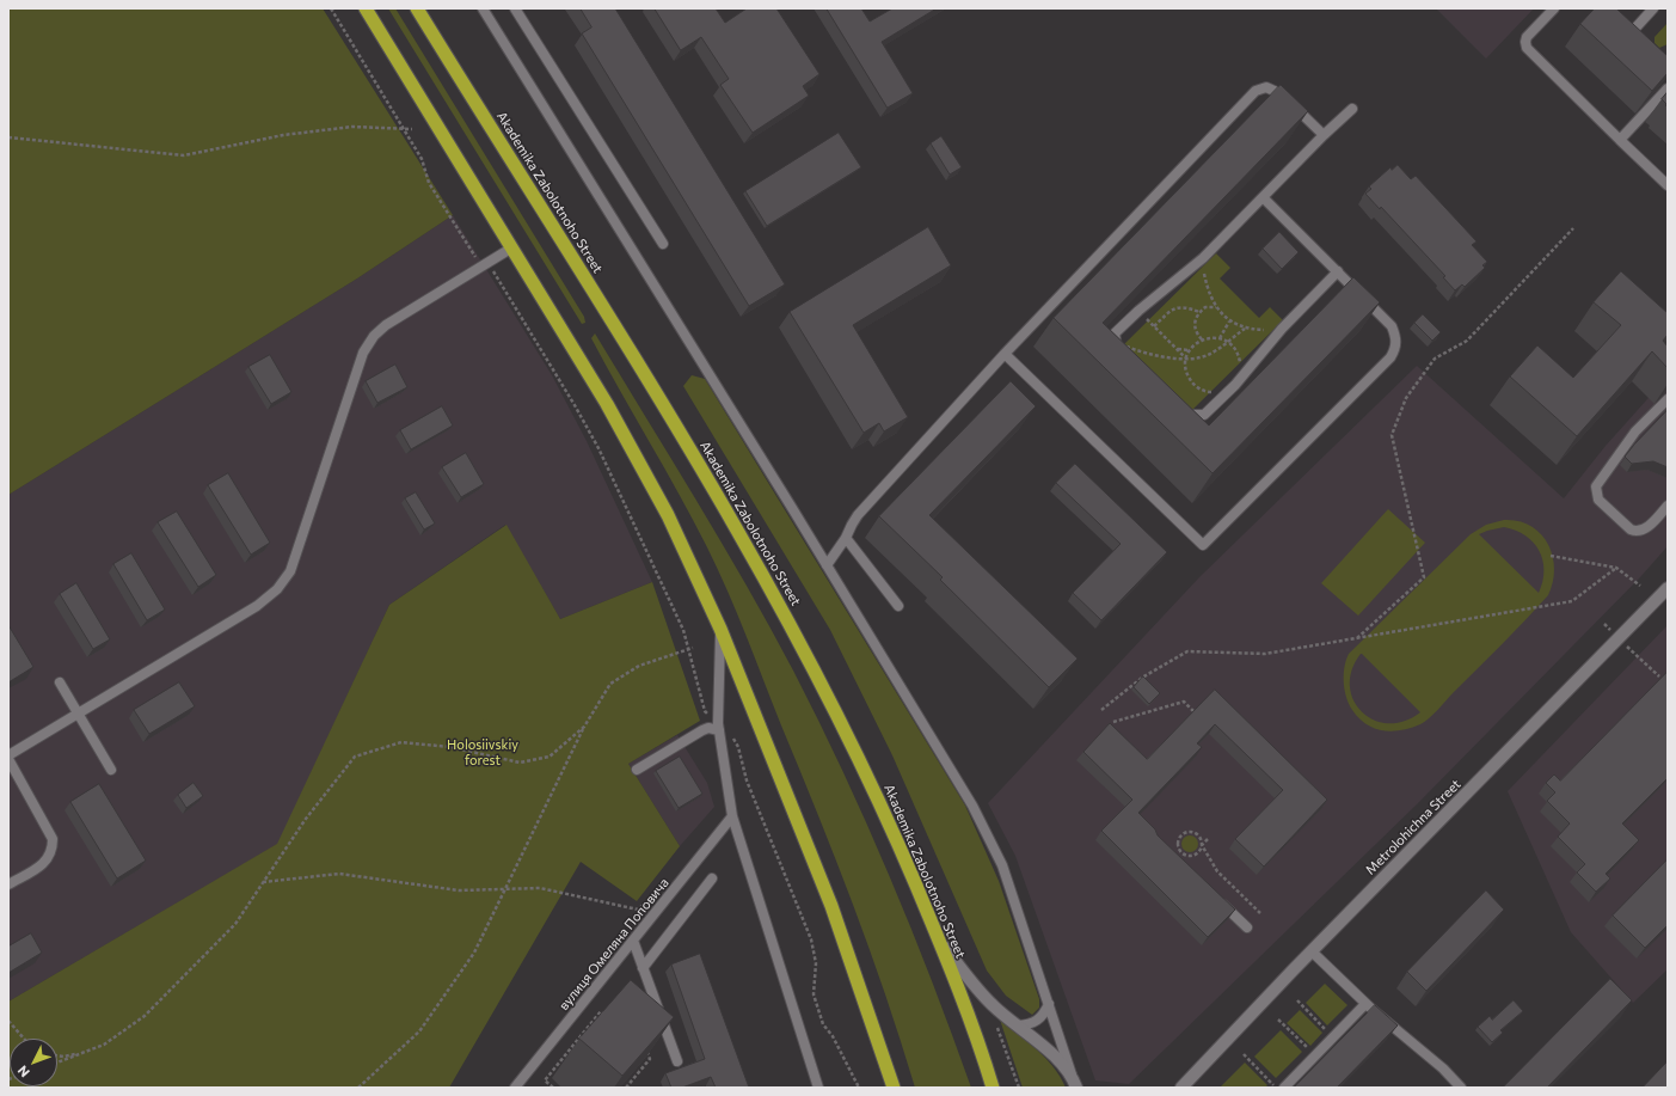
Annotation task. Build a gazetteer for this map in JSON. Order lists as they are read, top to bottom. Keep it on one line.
{"streets":{"highway":["Akademika Zabolotnoho Street"],"street":["Metrolohichna Street"],"lane":["вулиця Омеляна Поповича"]},"parks":["Holosiivskiy forest"],"north":"bottom left"}
